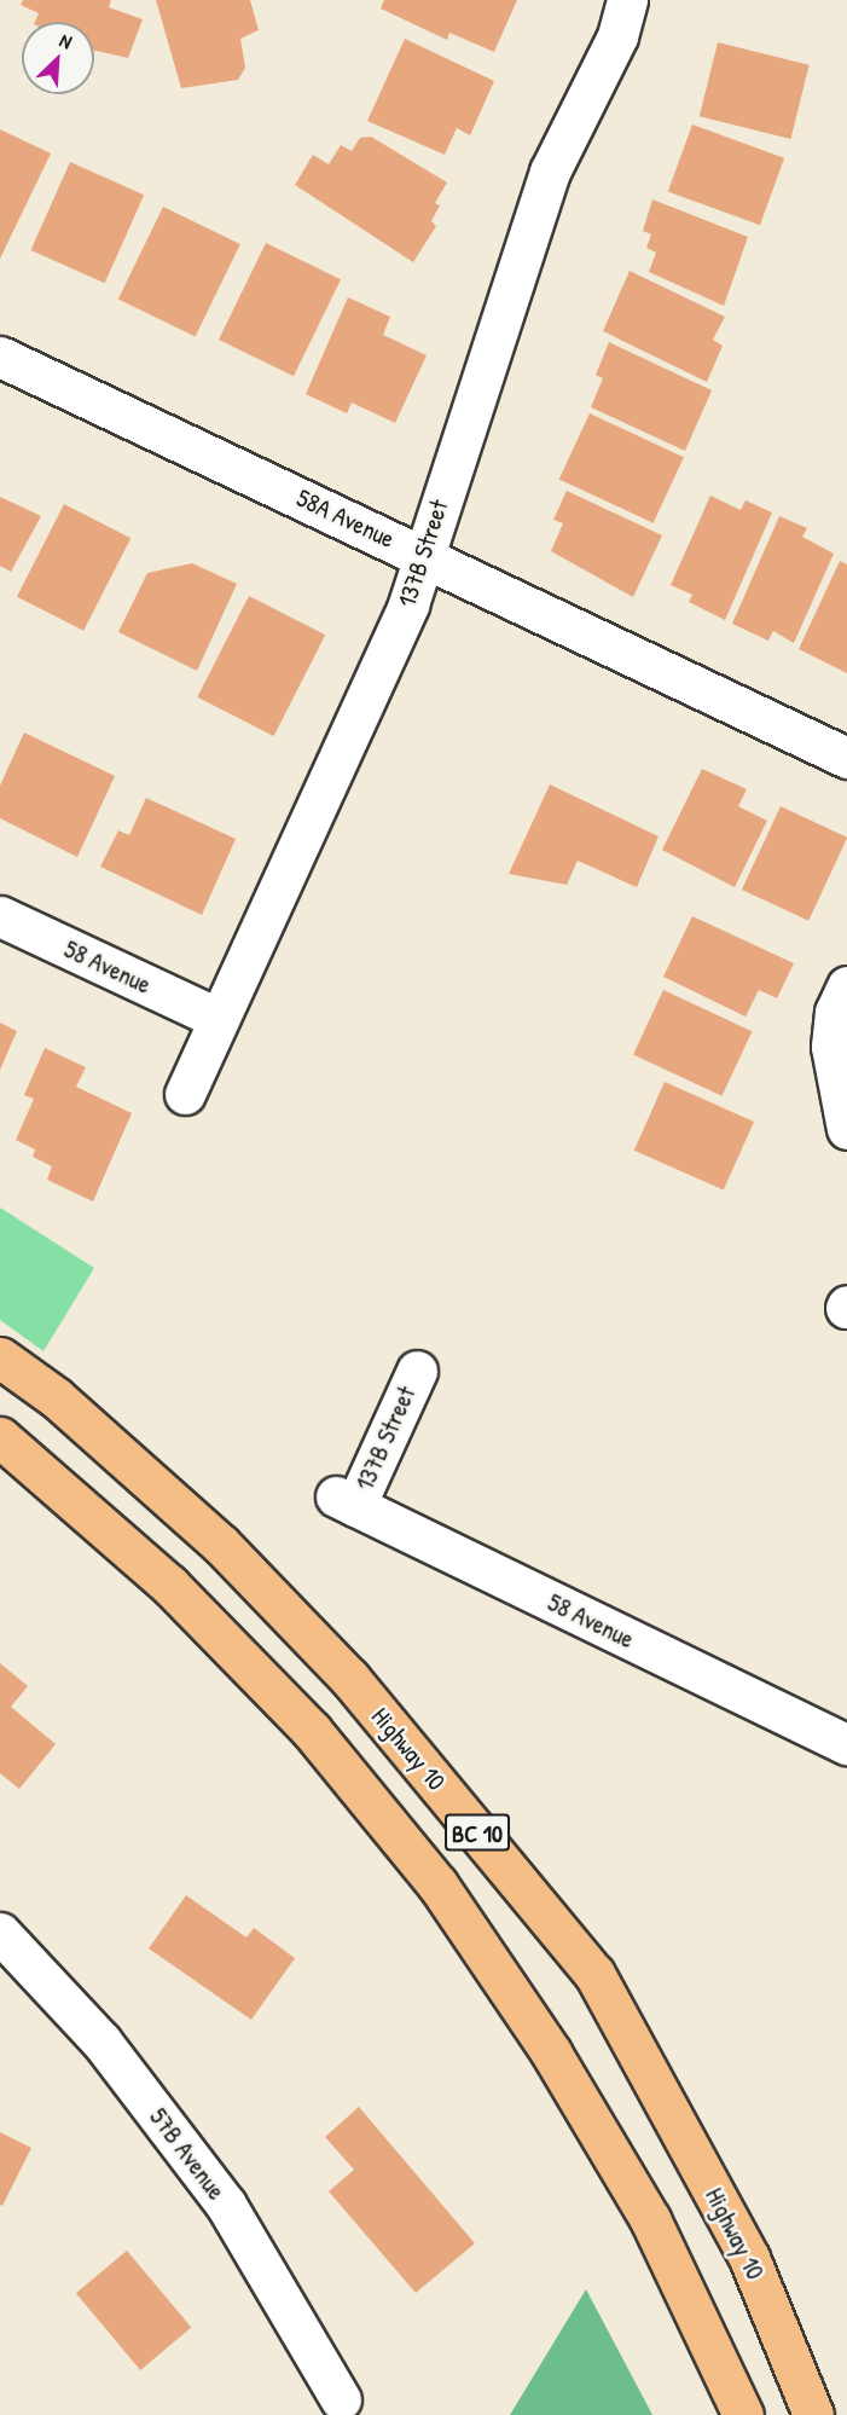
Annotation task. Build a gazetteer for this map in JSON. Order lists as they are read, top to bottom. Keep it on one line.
{"streets":{"highway":["Highway 10","BC 10"],"street":["58A Avenue","137B Street","58 Avenue","57B Avenue"]},"crossings":[["58A Avenue","137B Street"],["137B Street","58 Avenue"]],"north":"top right"}
